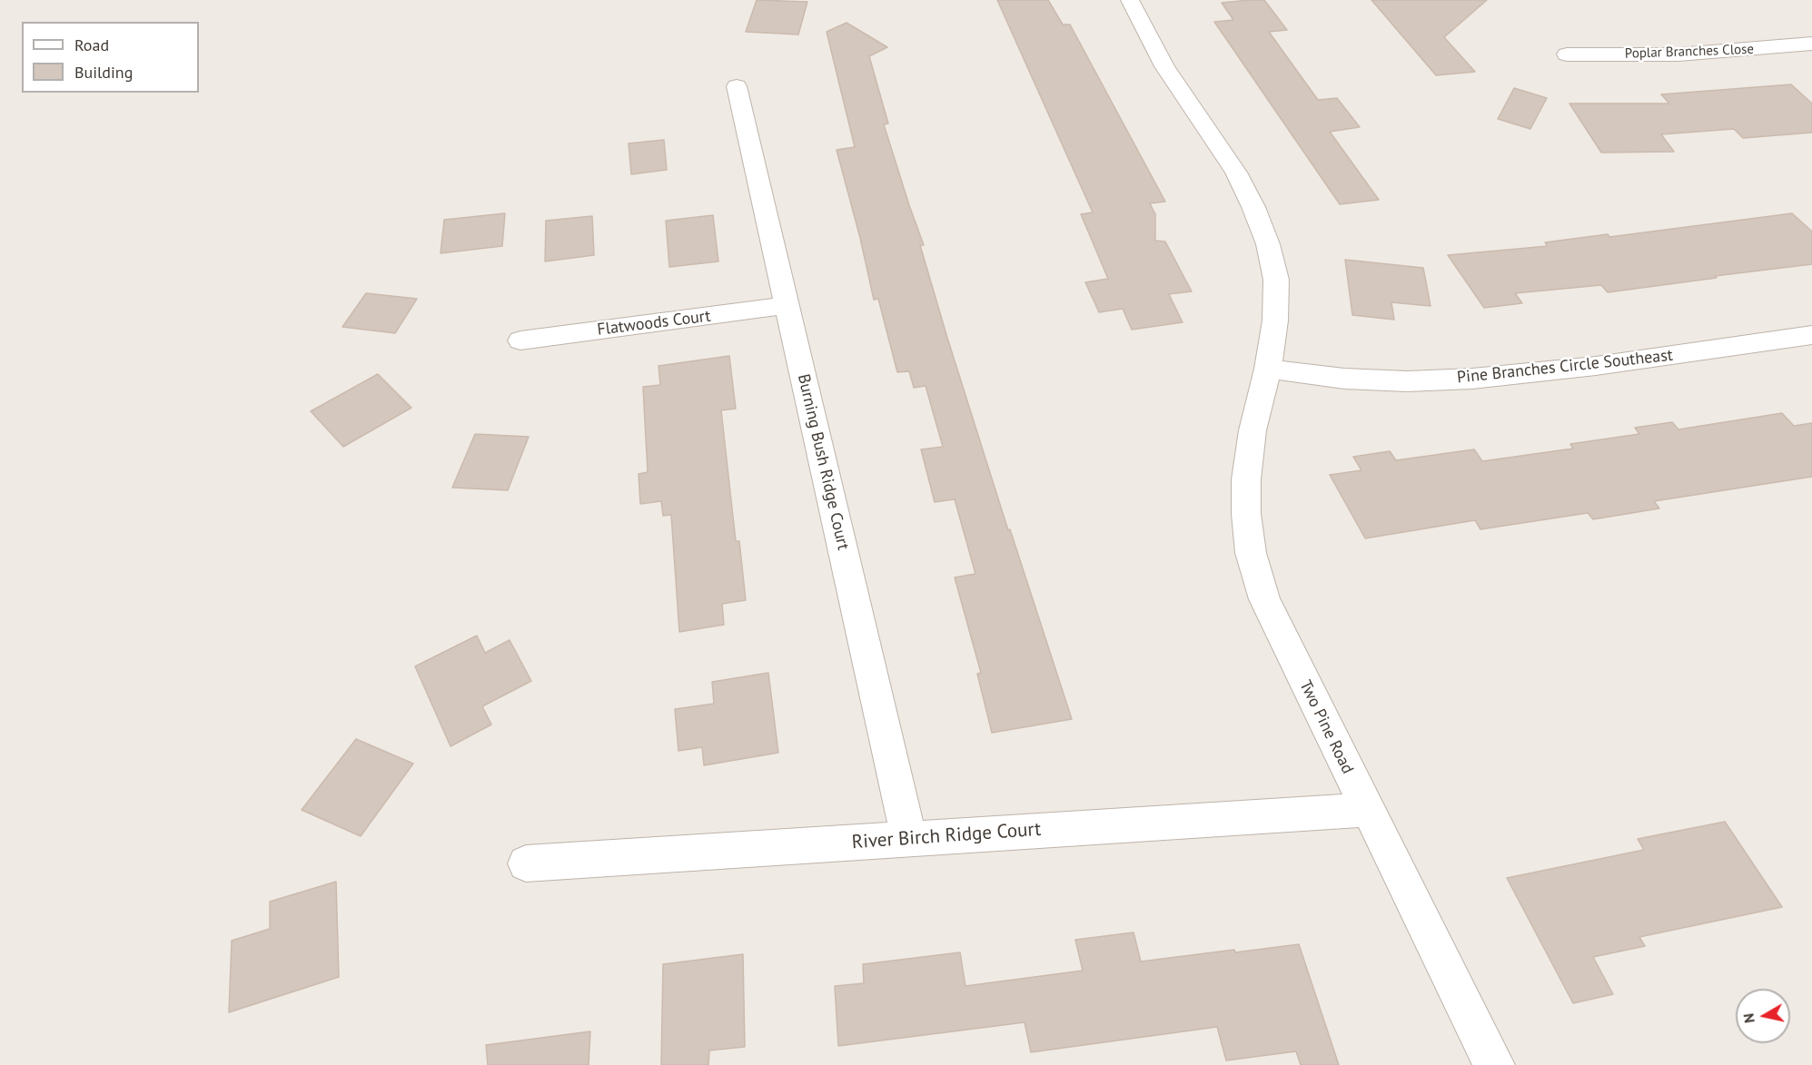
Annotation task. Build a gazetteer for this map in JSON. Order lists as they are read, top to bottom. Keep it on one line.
{"streets":{"street":["Poplar Branches Close","Flatwoods Court","Pine Branches Circle Southeast","Burning Bush Ridge Court","Two Pine Road","River Birch Ridge Court"]},"crossings":[["Flatwoods Court","Burning Bush Ridge Court"],["Pine Branches Circle Southeast","Two Pine Road"],["Burning Bush Ridge Court","River Birch Ridge Court"],["Two Pine Road","River Birch Ridge Court"]],"legend":["Road","Building"],"north":"left"}
